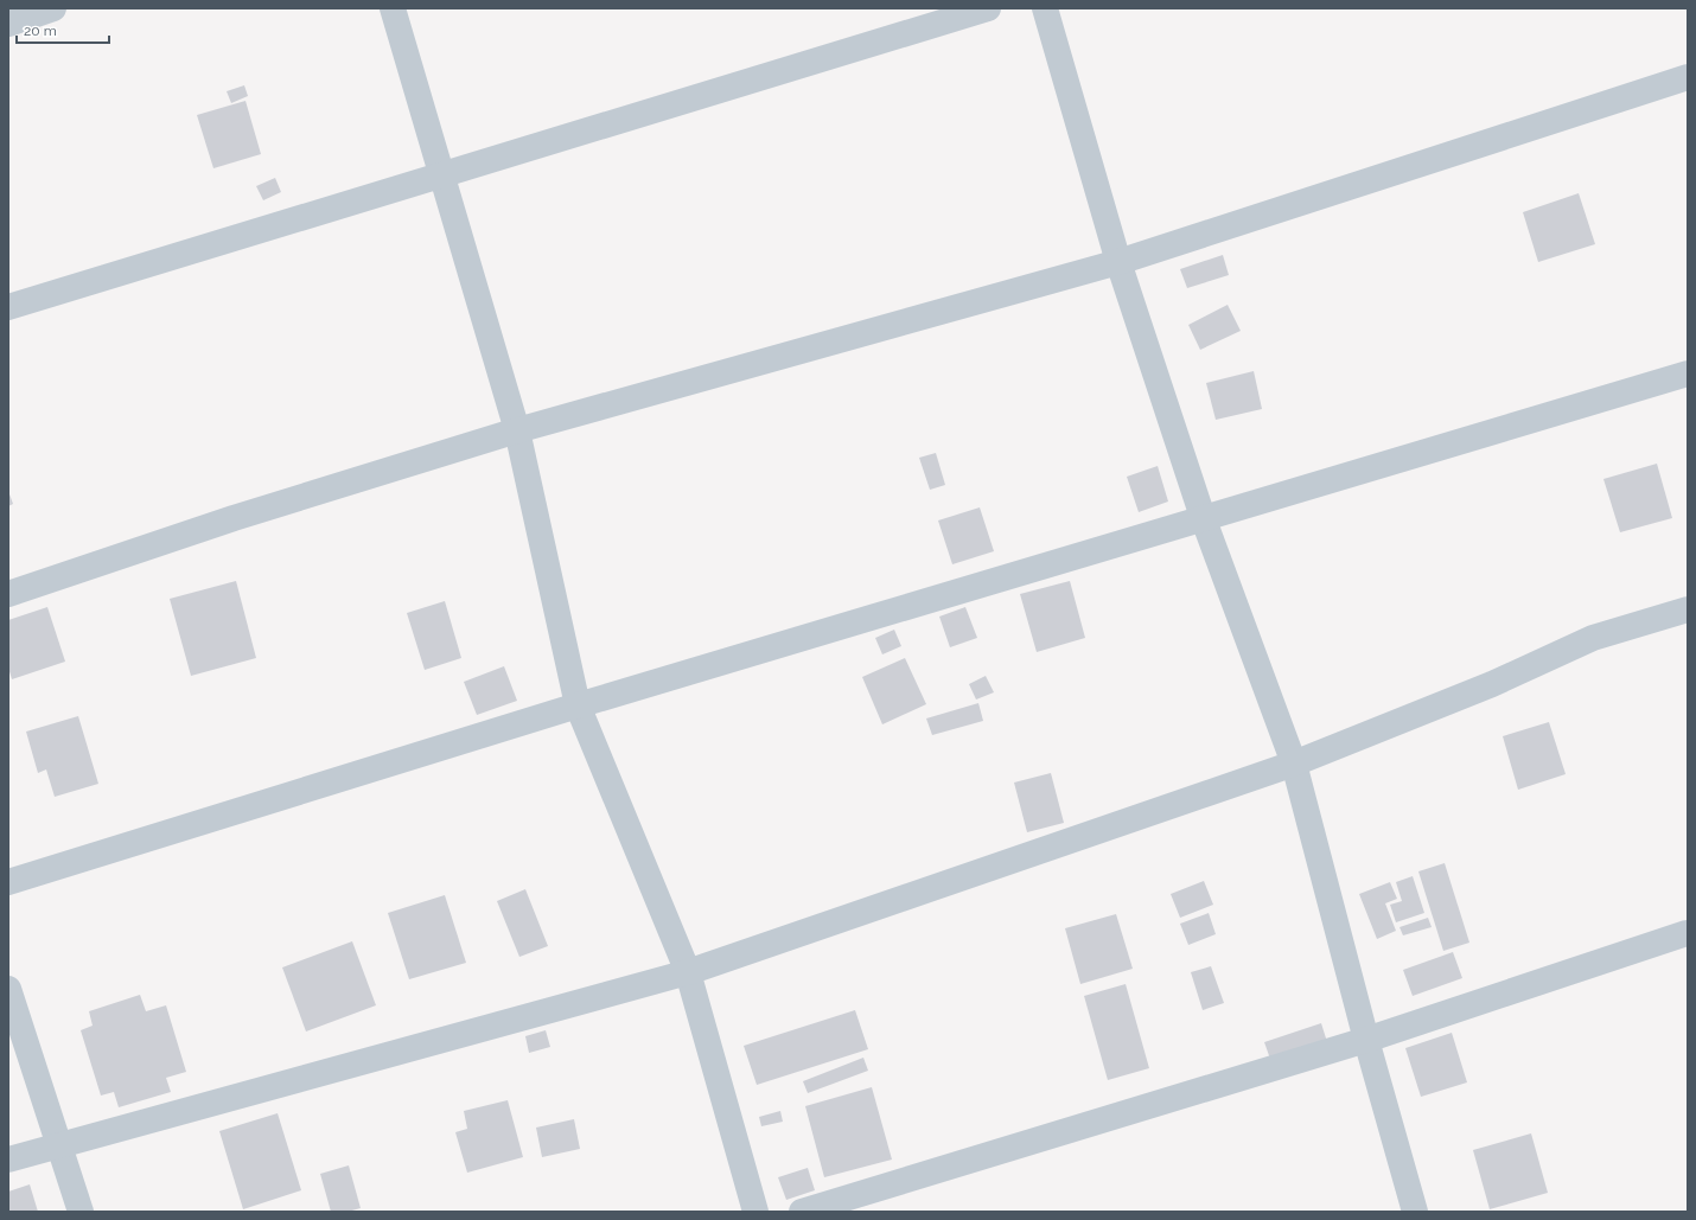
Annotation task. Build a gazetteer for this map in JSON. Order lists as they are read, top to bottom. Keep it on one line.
{"scale_bar":"20 m"}
